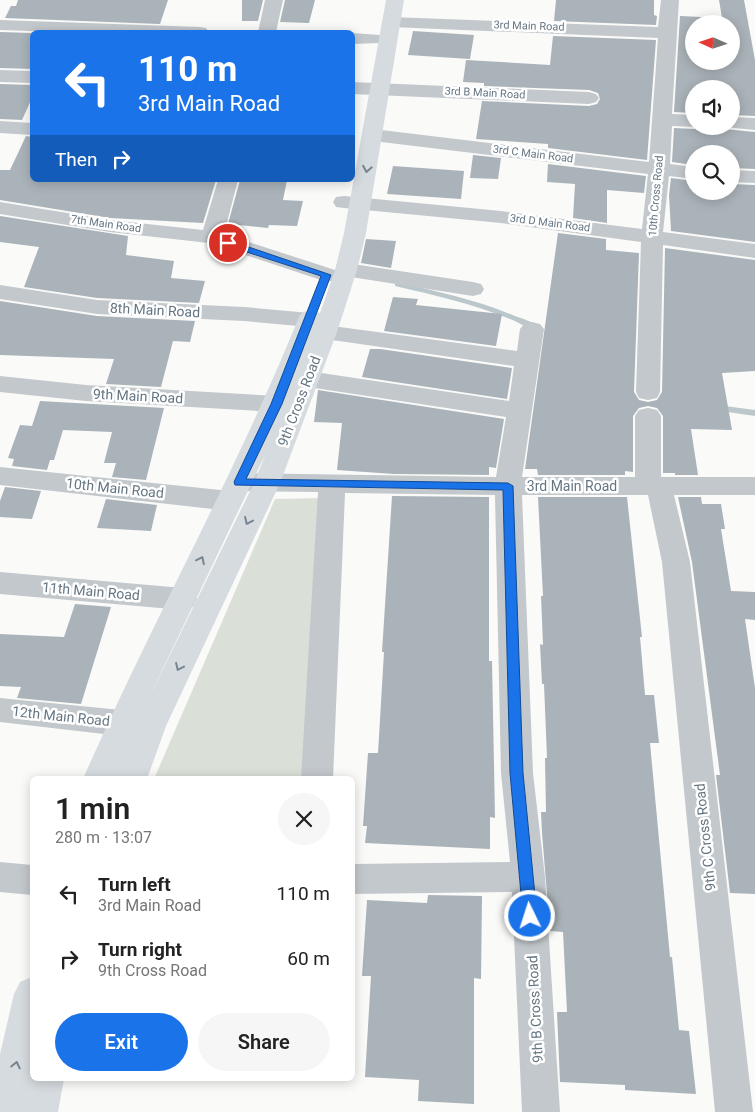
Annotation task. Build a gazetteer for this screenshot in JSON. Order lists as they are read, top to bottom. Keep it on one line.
{"streets":{"main road":["9th Cross Road"],"street":["3rd Main Road","3rd B Main Road","3rd C Main Road","10th Cross Road","3rd D Main Road","7th Main Road","8th Main Road","9th Main Road","10th Main Road","11th Main Road","12th Main Road","9th C Cross Road","9th B Cross Road"]},"crossings":[["3rd Main Road","10th Cross Road"],["3rd Main Road","9th Cross Road"],["3rd Main Road","10th Main Road"],["3rd Main Road","9th C Cross Road"],["3rd Main Road","9th B Cross Road"],["3rd B Main Road","9th Cross Road"],["3rd C Main Road","10th Cross Road"],["3rd C Main Road","9th Cross Road"],["10th Cross Road","3rd D Main Road"],["10th Cross Road","9th C Cross Road"],["3rd D Main Road","9th Cross Road"],["7th Main Road","9th Cross Road"],["8th Main Road","9th Cross Road"],["8th Main Road","9th B Cross Road"],["9th Main Road","9th Cross Road"],["9th Cross Road","10th Main Road"],["9th Cross Road","11th Main Road"],["9th Cross Road","12th Main Road"]],"north":"left","page":{"turn":["110 m","3rd Main Road"],"then":"Then","heading":["1 min","280 m · 13:07"],"list":[{"name":"Turn left","note":"3rd Main Road","value":"110 m"},{"name":"Turn right","note":"9th Cross Road","value":"60 m"}],"buttons":["Exit","Share"]}}
